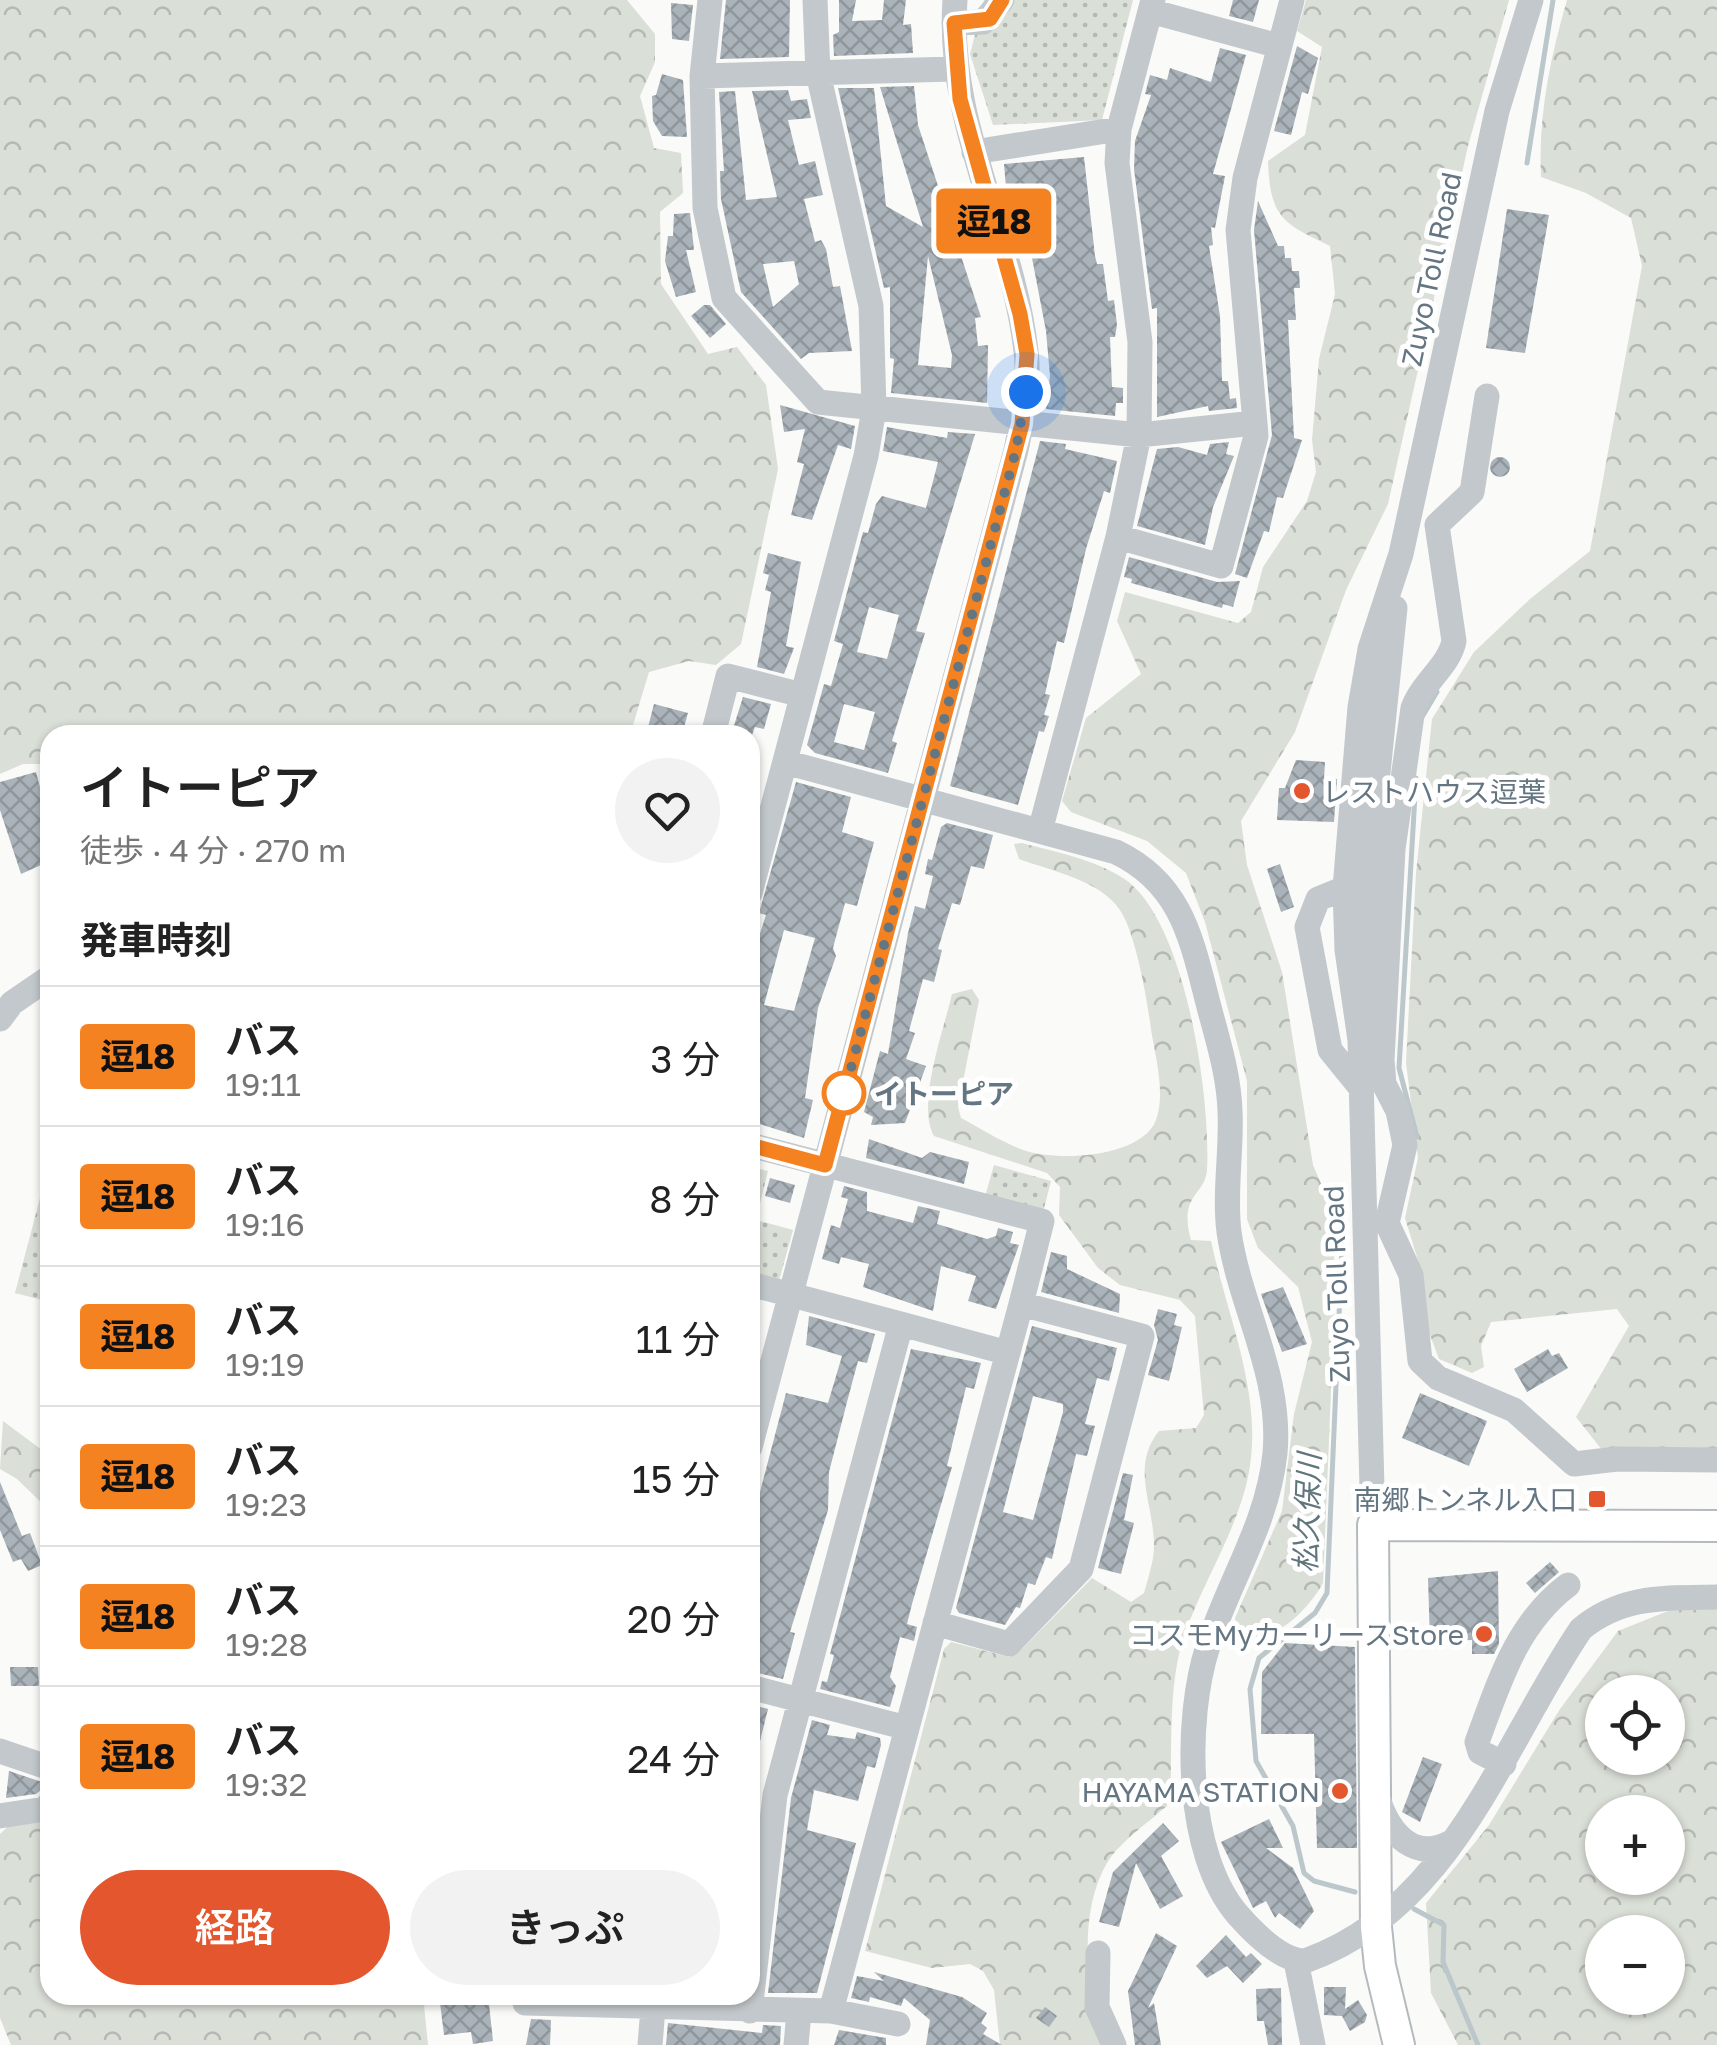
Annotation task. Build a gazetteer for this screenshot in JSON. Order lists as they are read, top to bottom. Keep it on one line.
{"streets":{"street":["Zuyo Toll Road"]},"water":["松久保川"],"places":{"other":["レストハウス逗葉","イトーピア","コスモMyカーリースStore","HAYAMA STATION"],"transit":["南郷トンネル入口"]},"lines":["bus line 逗18"],"page":{"on_map":"逗18","heading":[["イトーピア","徒歩 · 4 分 · 270 m"],"発車時刻"],"list":[{"mark":"逗18","name":"バス","note":"19:11","value":"3 分"},{"mark":"逗18","name":"バス","note":"19:16","value":"8 分"},{"mark":"逗18","name":"バス","note":"19:19","value":"11 分"},{"mark":"逗18","name":"バス","note":"19:23","value":"15 分"},{"mark":"逗18","name":"バス","note":"19:28","value":"20 分"},{"mark":"逗18","name":"バス","note":"19:32","value":"24 分"}],"map_buttons":["+","−"],"buttons":["経路","きっぷ"]}}
